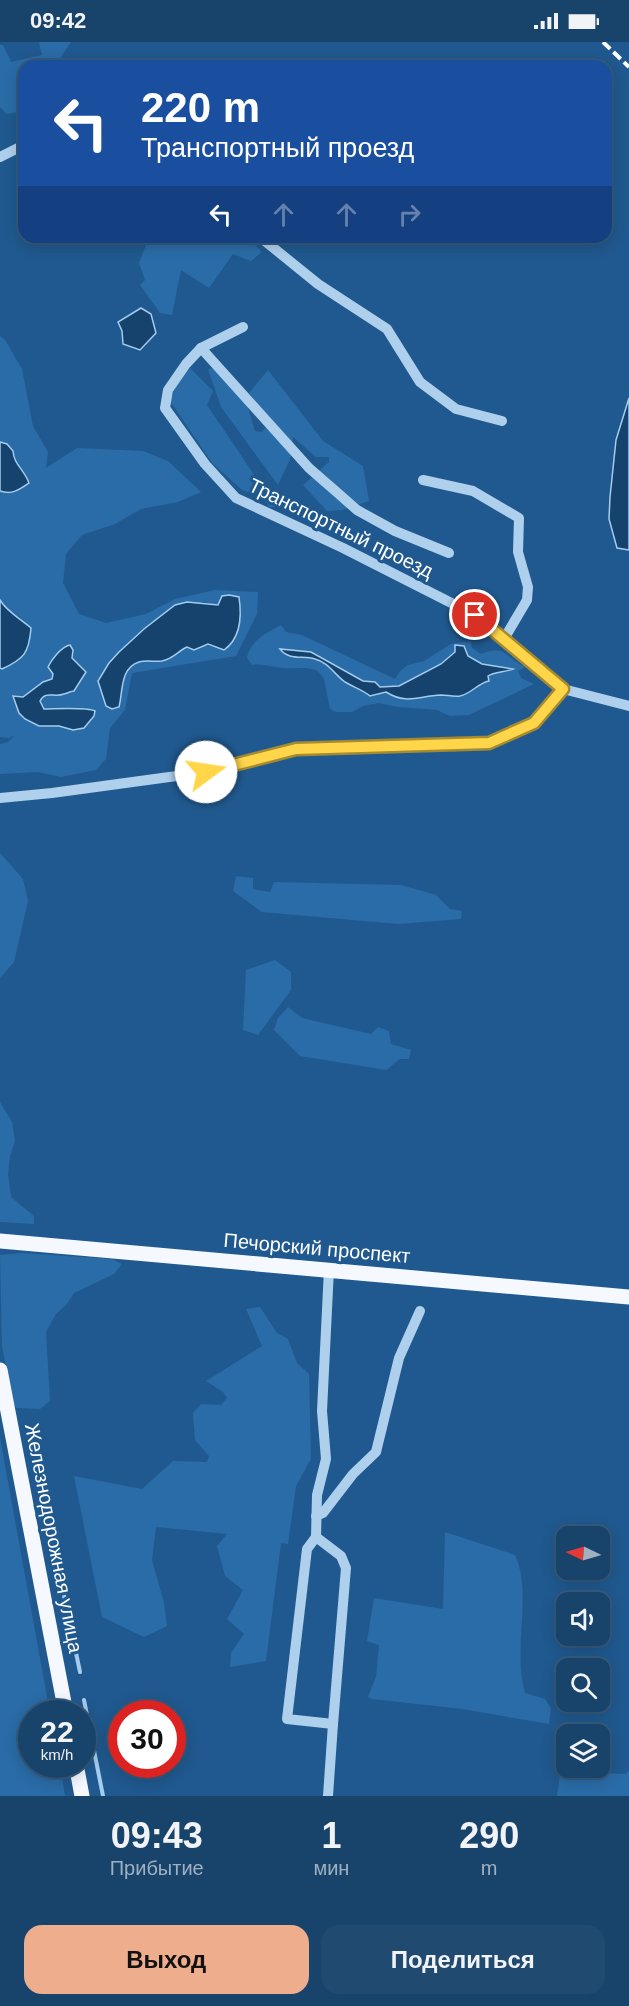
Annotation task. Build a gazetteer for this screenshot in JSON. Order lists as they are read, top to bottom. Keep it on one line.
{"streets":{"main road":["Печорский проспект","Железнодорожная улица"],"street":["Транспортный проезд"]},"north":"left","page":{"status":"09:42","turn":["220 m","Транспортный проезд"],"speed":"22 km/h","limit":"30","eta":["09:43","Прибытие","1","мин","290","m"],"buttons":["Выход","Поделиться"]}}
